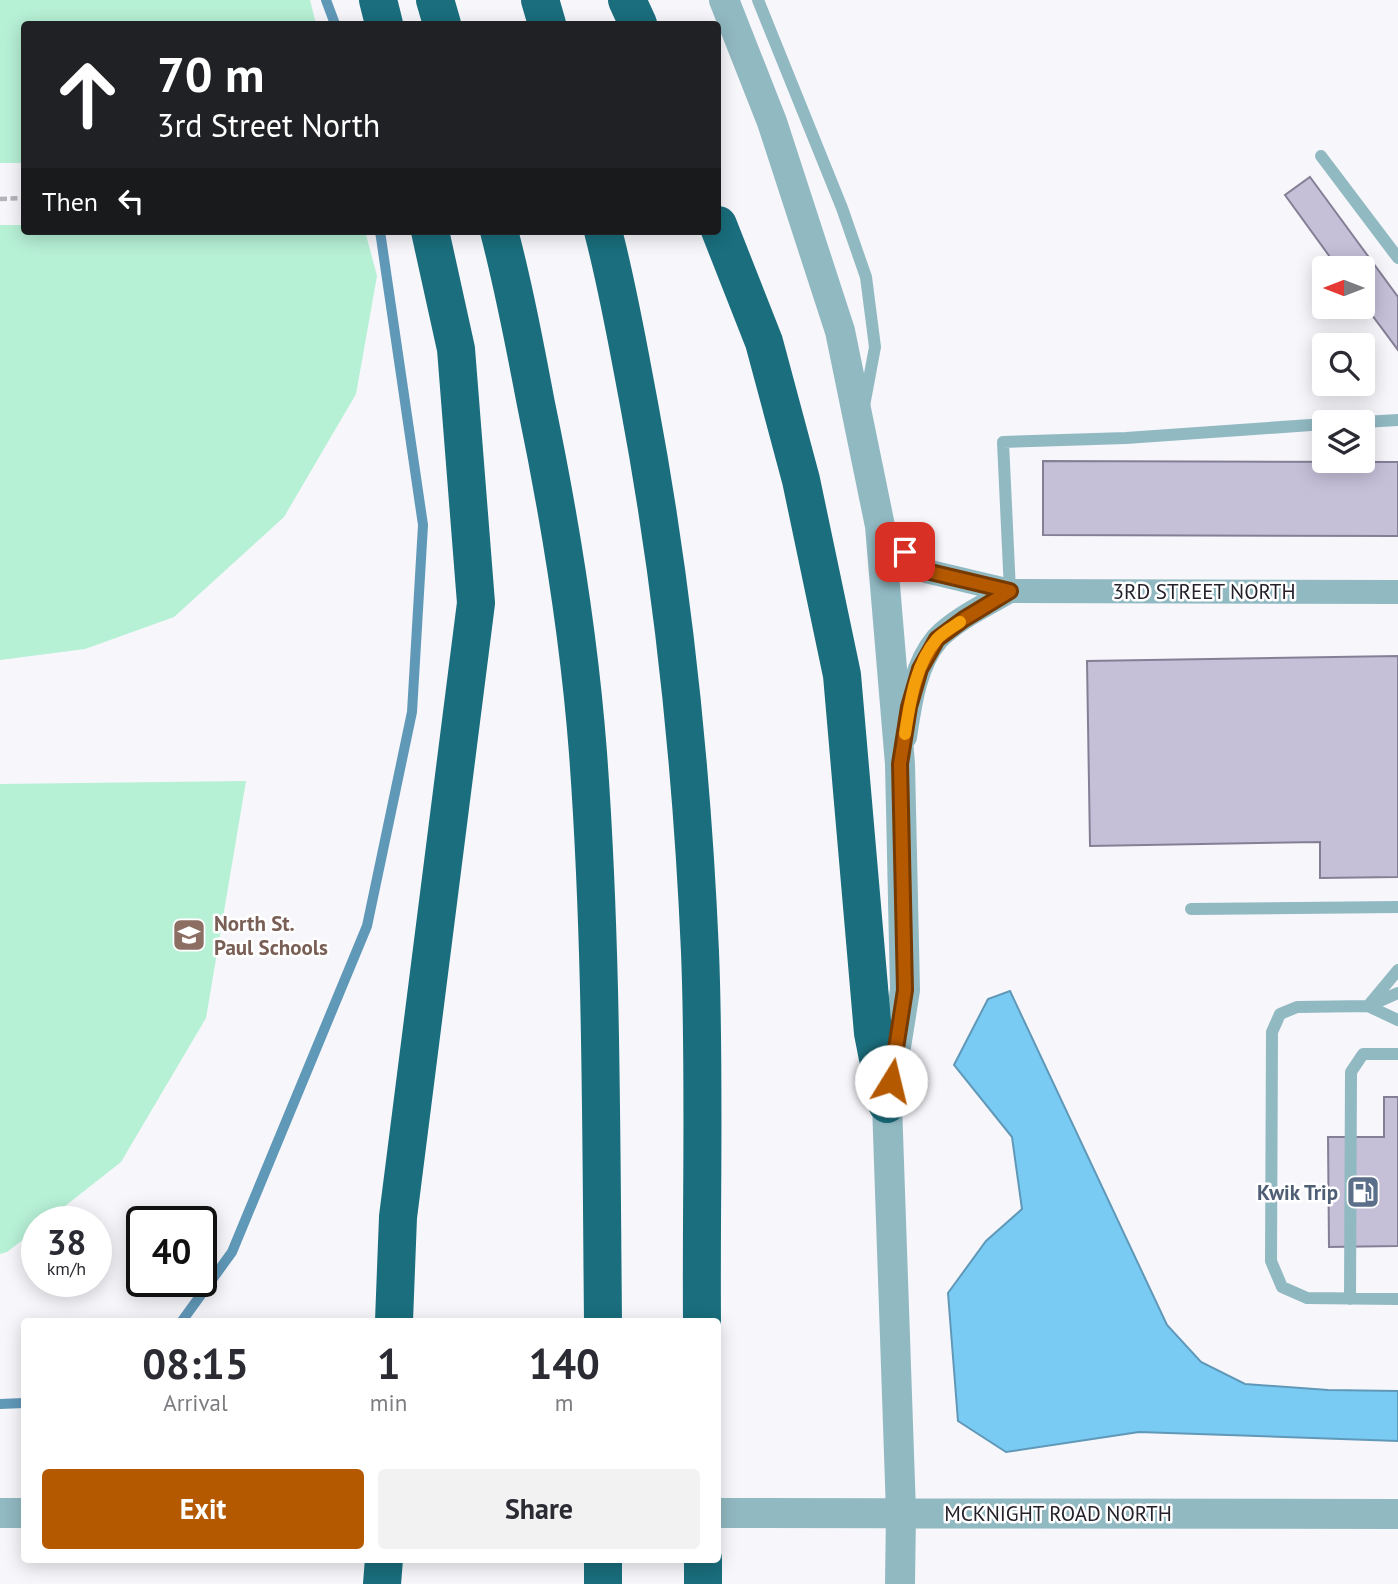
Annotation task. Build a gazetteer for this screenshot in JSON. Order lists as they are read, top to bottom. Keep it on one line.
{"streets":{"street":["3RD STREET NORTH","MCKNIGHT ROAD NORTH"]},"places":{"school or university":["North St. Paul Schools"],"fuel station":["Kwik Trip"]},"north":"left","page":{"turn":["70 m","3rd Street North"],"then":"Then","speed":"38 km/h","limit":"40","eta":["08:15","Arrival","1","min","140","m"],"buttons":["Exit","Share"]}}
